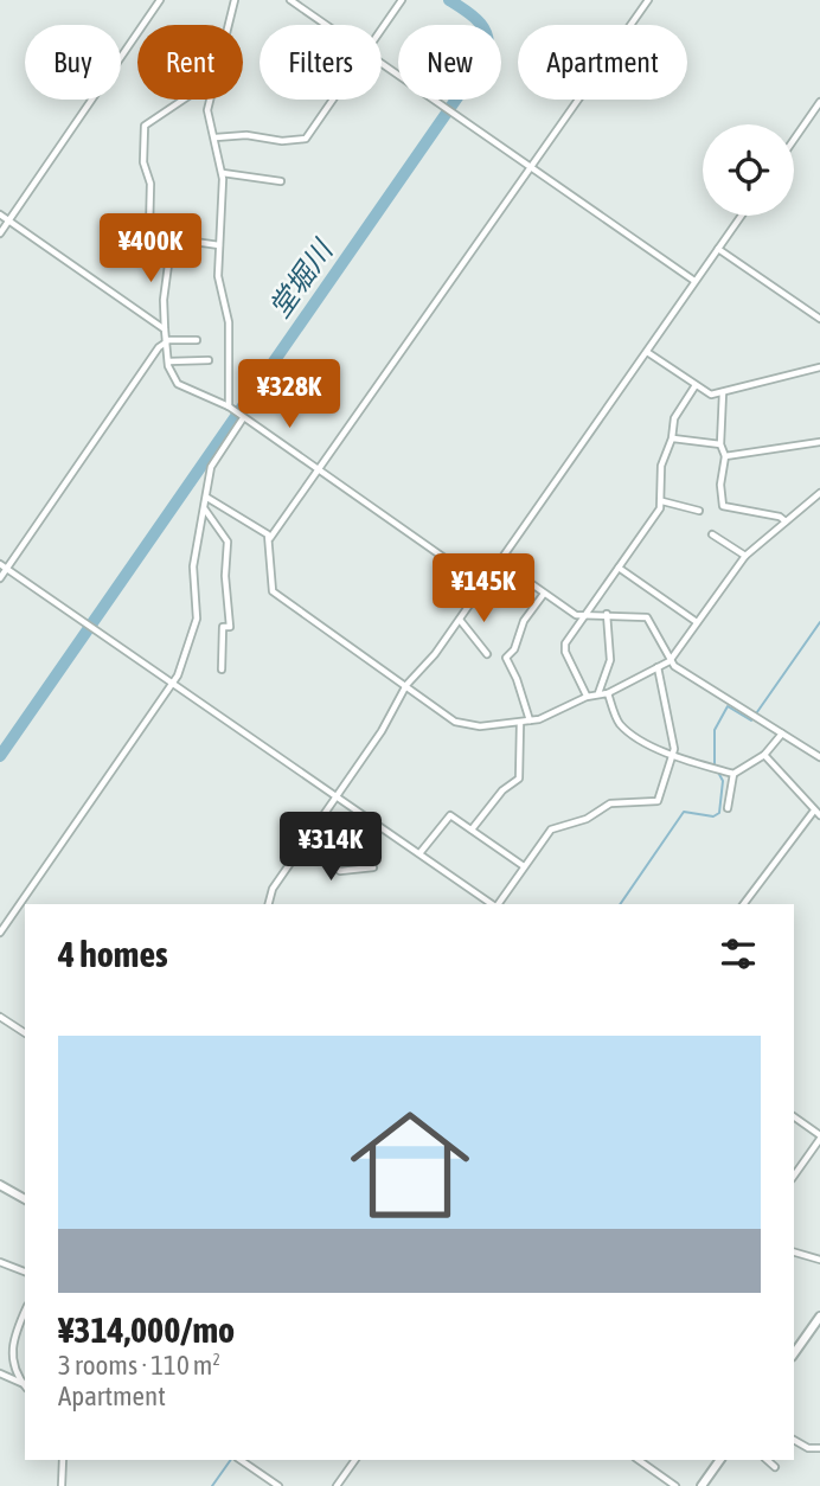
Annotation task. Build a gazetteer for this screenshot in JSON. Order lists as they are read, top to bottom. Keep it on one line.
{"water":["堂堀川"],"page":{"chip":["Buy","Rent","Filters","New","Apartment"],"price":["¥400K","¥328K","¥145K","¥314K"],"heading":"4 homes","list":[{"name":"¥314,000/mo","note":"3 rooms · 110 m² · Apartment"}]}}
